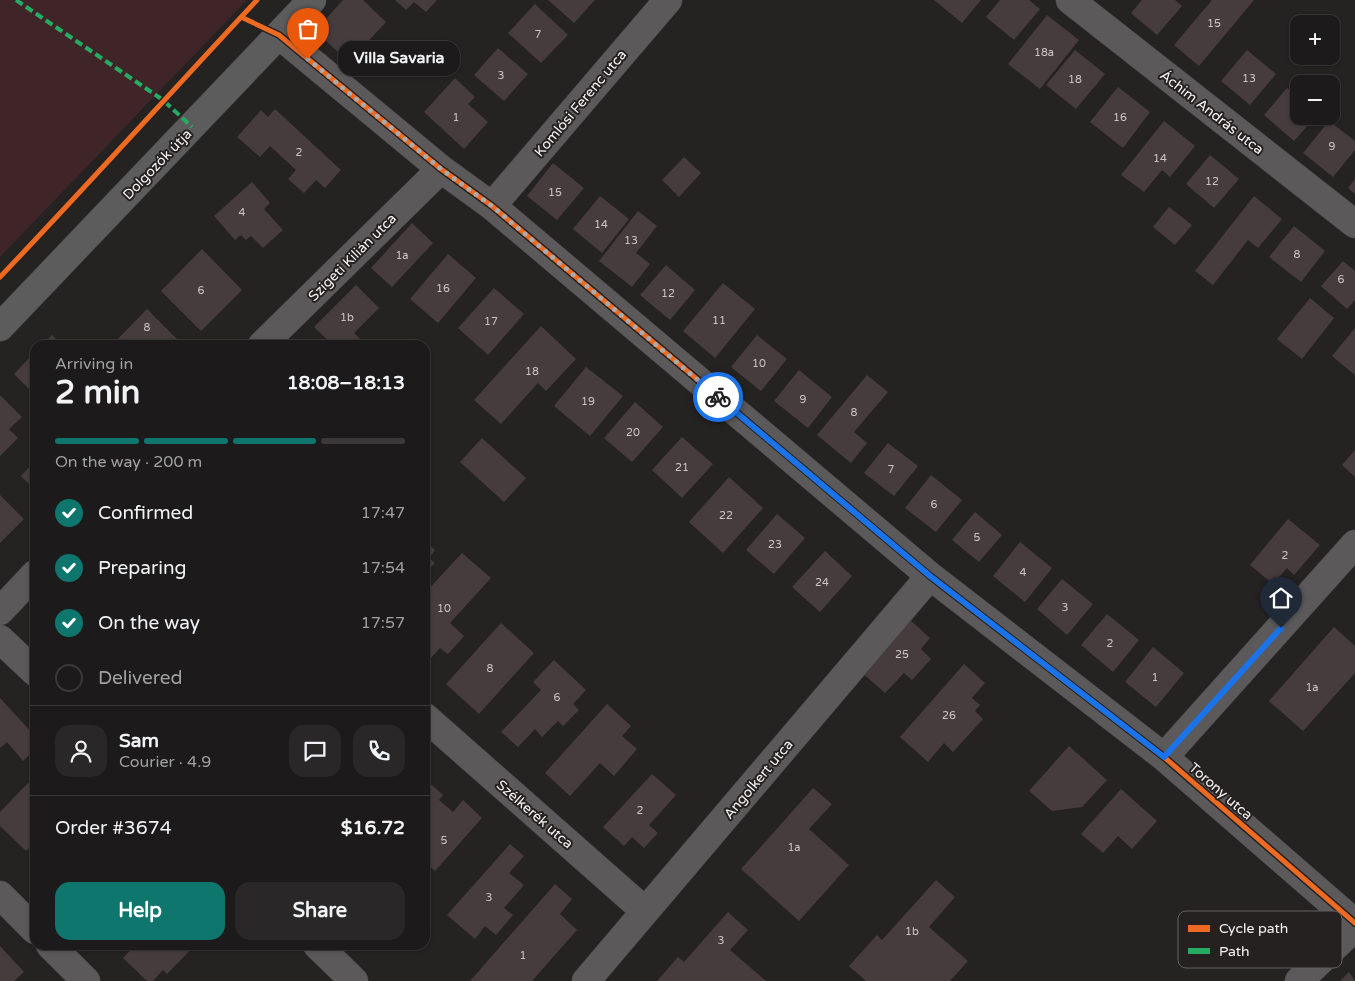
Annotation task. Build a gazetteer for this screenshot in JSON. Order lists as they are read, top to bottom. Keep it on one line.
{"streets":{"main road":["Dolgozók útja"],"street":["Komlósi Ferenc utca","Áchim András utca","Szigeti Kilián utca","Angolkert utca","Torony utca","Szélkerék utca"]},"crossings":[["Komlósi Ferenc utca","Torony utca"],["Dolgozók útja","Torony utca"],["Szigeti Kilián utca","Torony utca"],["Angolkert utca","Torony utca"],["Angolkert utca","Szélkerék utca"]],"places":["Villa Savaria"],"house_numbers":["15","7","18a","3","13","18","1","16","9","2","14","12","15","4","14","13","8","1a","6","16","6","12","1b","11","17","8","10","18","9","19","8","20","21","7","6","22","5","23","2","4","24","3","10","2","25","8","1","1a","6","26","2","5","1a","3","1b","3","1"],"legend":["Cycle path","Path"],"page":{"map_buttons":["+","−"],"bubble":"Villa Savaria","heading":["2 min","Arriving in","18:08–18:13"],"panel":["Sam","Courier · 4.9","Order #3674","$16.72"],"bar":"On the way · 200 m","list":[["Confirmed","17:47"],["Preparing","17:54"],["On the way","17:57"],"Delivered"],"buttons":["Help","Share"]}}
